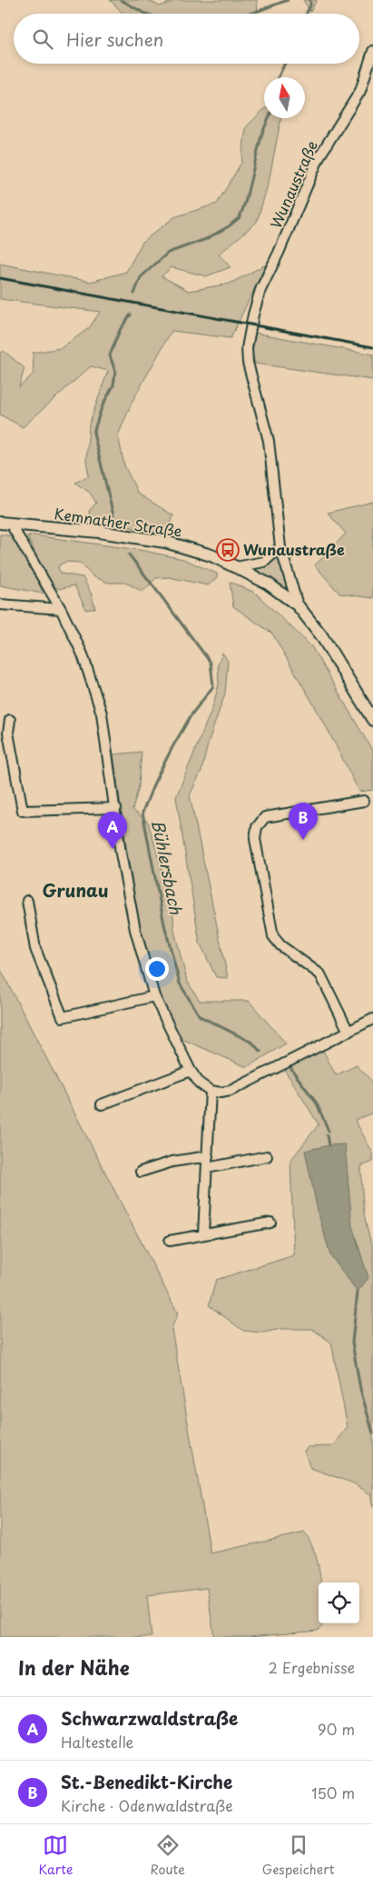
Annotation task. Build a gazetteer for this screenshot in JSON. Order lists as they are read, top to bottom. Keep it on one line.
{"streets":{"main road":["Kemnather Straße"],"street":["Wunaustraße"]},"crossings":[["Wunaustraße","Kemnather Straße"]],"districts":["Grunau"],"water":["Bühlersbach"],"places":{"bus stop":["Wunaustraße"]},"north":"top","page":{"search":"Hier suchen","pins":["B","A"],"heading":["In der Nähe","2 Ergebnisse"],"list":[{"mark":"A","name":"Schwarzwaldstraße","note":"Haltestelle","value":"90 m"},{"mark":"B","name":"St.-Benedikt-Kirche","note":"Kirche · Odenwaldstraße","value":"150 m"}],"nav":["Karte","Route","Gespeichert"]}}
